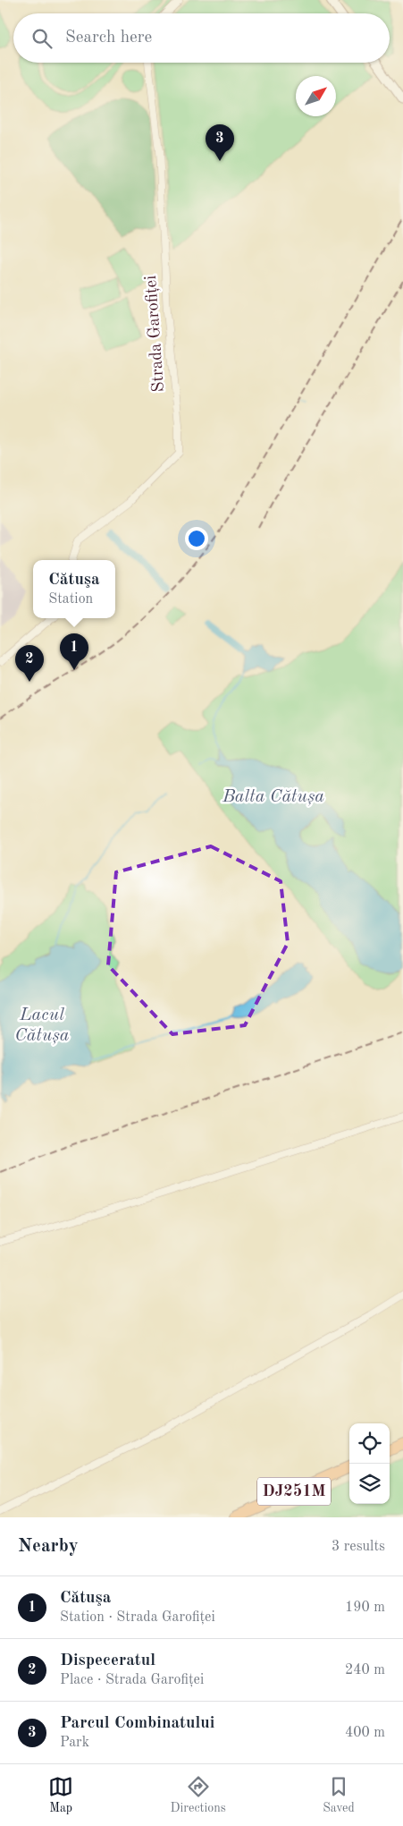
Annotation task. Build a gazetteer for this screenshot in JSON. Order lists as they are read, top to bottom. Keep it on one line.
{"streets":{"highway":["DJ251M"],"street":["Strada Garofiței"]},"water":["Balta Cătușa","Lacul Cătușa"],"north":"top right","page":{"search":"Search here","pins":["3","1","2"],"popup":["Cătuşa","Station"],"heading":["Nearby","3 results"],"list":[{"mark":"1","name":"Cătuşa","note":"Station · Strada Garofiței","value":"190 m"},{"mark":"2","name":"Dispeceratul","note":"Place · Strada Garofiței","value":"240 m"},{"mark":"3","name":"Parcul Combinatului","note":"Park","value":"400 m"}],"nav":["Map","Directions","Saved"]}}
